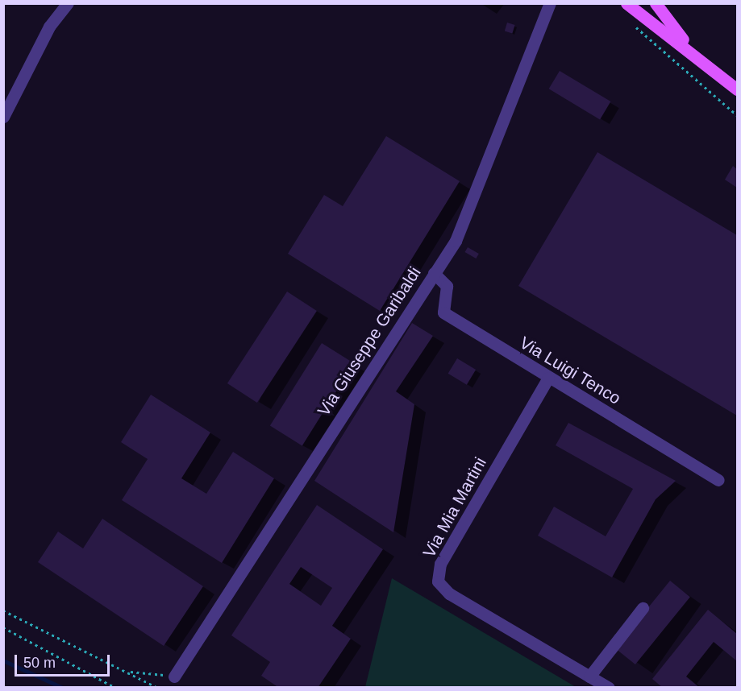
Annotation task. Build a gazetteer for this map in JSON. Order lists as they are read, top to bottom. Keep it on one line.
{"streets":{"street":["Via Giuseppe Garibaldi","Via Luigi Tenco","Via Mia Martini"]},"crossings":[["Via Giuseppe Garibaldi","Via Luigi Tenco"],["Via Luigi Tenco","Via Mia Martini"]],"scale_bar":"50 m"}
